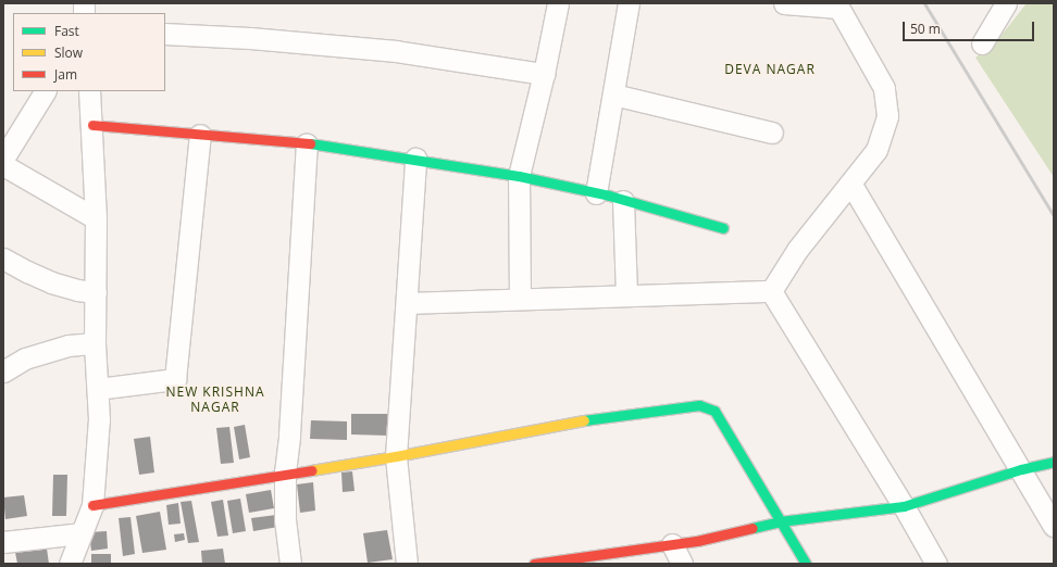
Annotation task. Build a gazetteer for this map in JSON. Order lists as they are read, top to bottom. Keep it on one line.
{"districts":["DEVA NAGAR","NEW KRISHNA NAGAR"],"legend":["Fast","Slow","Jam"],"scale_bar":"50 m"}
